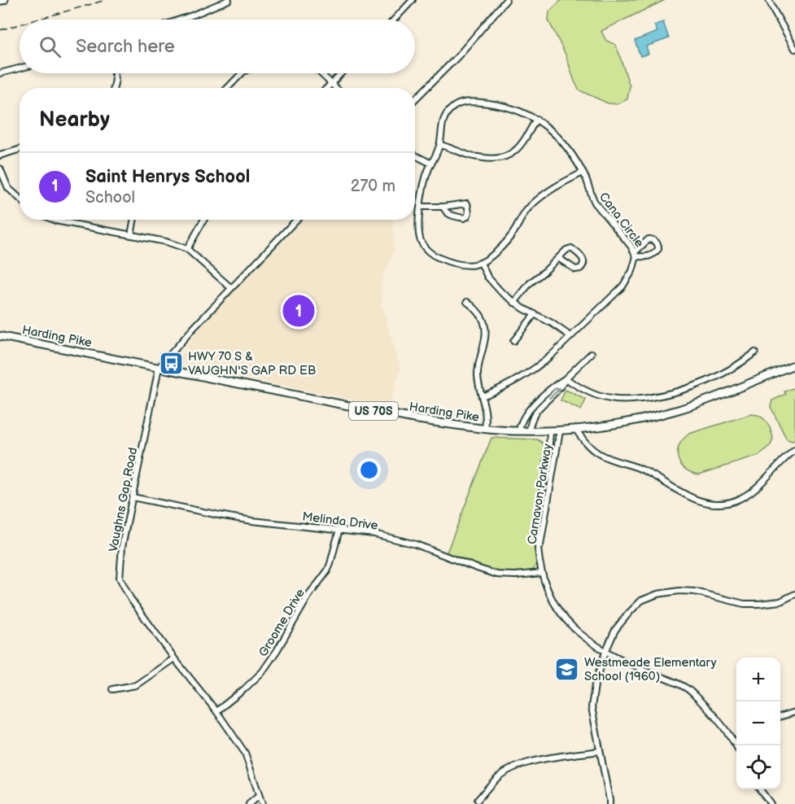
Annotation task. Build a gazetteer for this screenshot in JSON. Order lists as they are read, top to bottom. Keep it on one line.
{"streets":{"main road":["Harding Pike","US 70S"],"street":["Cana Circle","Carnavon Parkway","Vaughns Gap Road","Melinda Drive","Groome Drive"]},"crossings":[["Harding Pike","Carnavon Parkway"],["Harding Pike","Vaughns Gap Road"],["Carnavon Parkway","Melinda Drive"],["Vaughns Gap Road","Melinda Drive"],["Vaughns Gap Road","Groome Drive"],["Melinda Drive","Groome Drive"]],"places":{"bus stop":["HWY 70 S & VAUGHN'S GAP RD EB"],"school or university":["Westmeade Elementary School (1960)"]},"page":{"search":"Search here","heading":"Nearby","list":[{"mark":"1","name":"Saint Henrys School","note":"School","value":"270 m"}],"pins":"1","map_buttons":["+","−"]}}
